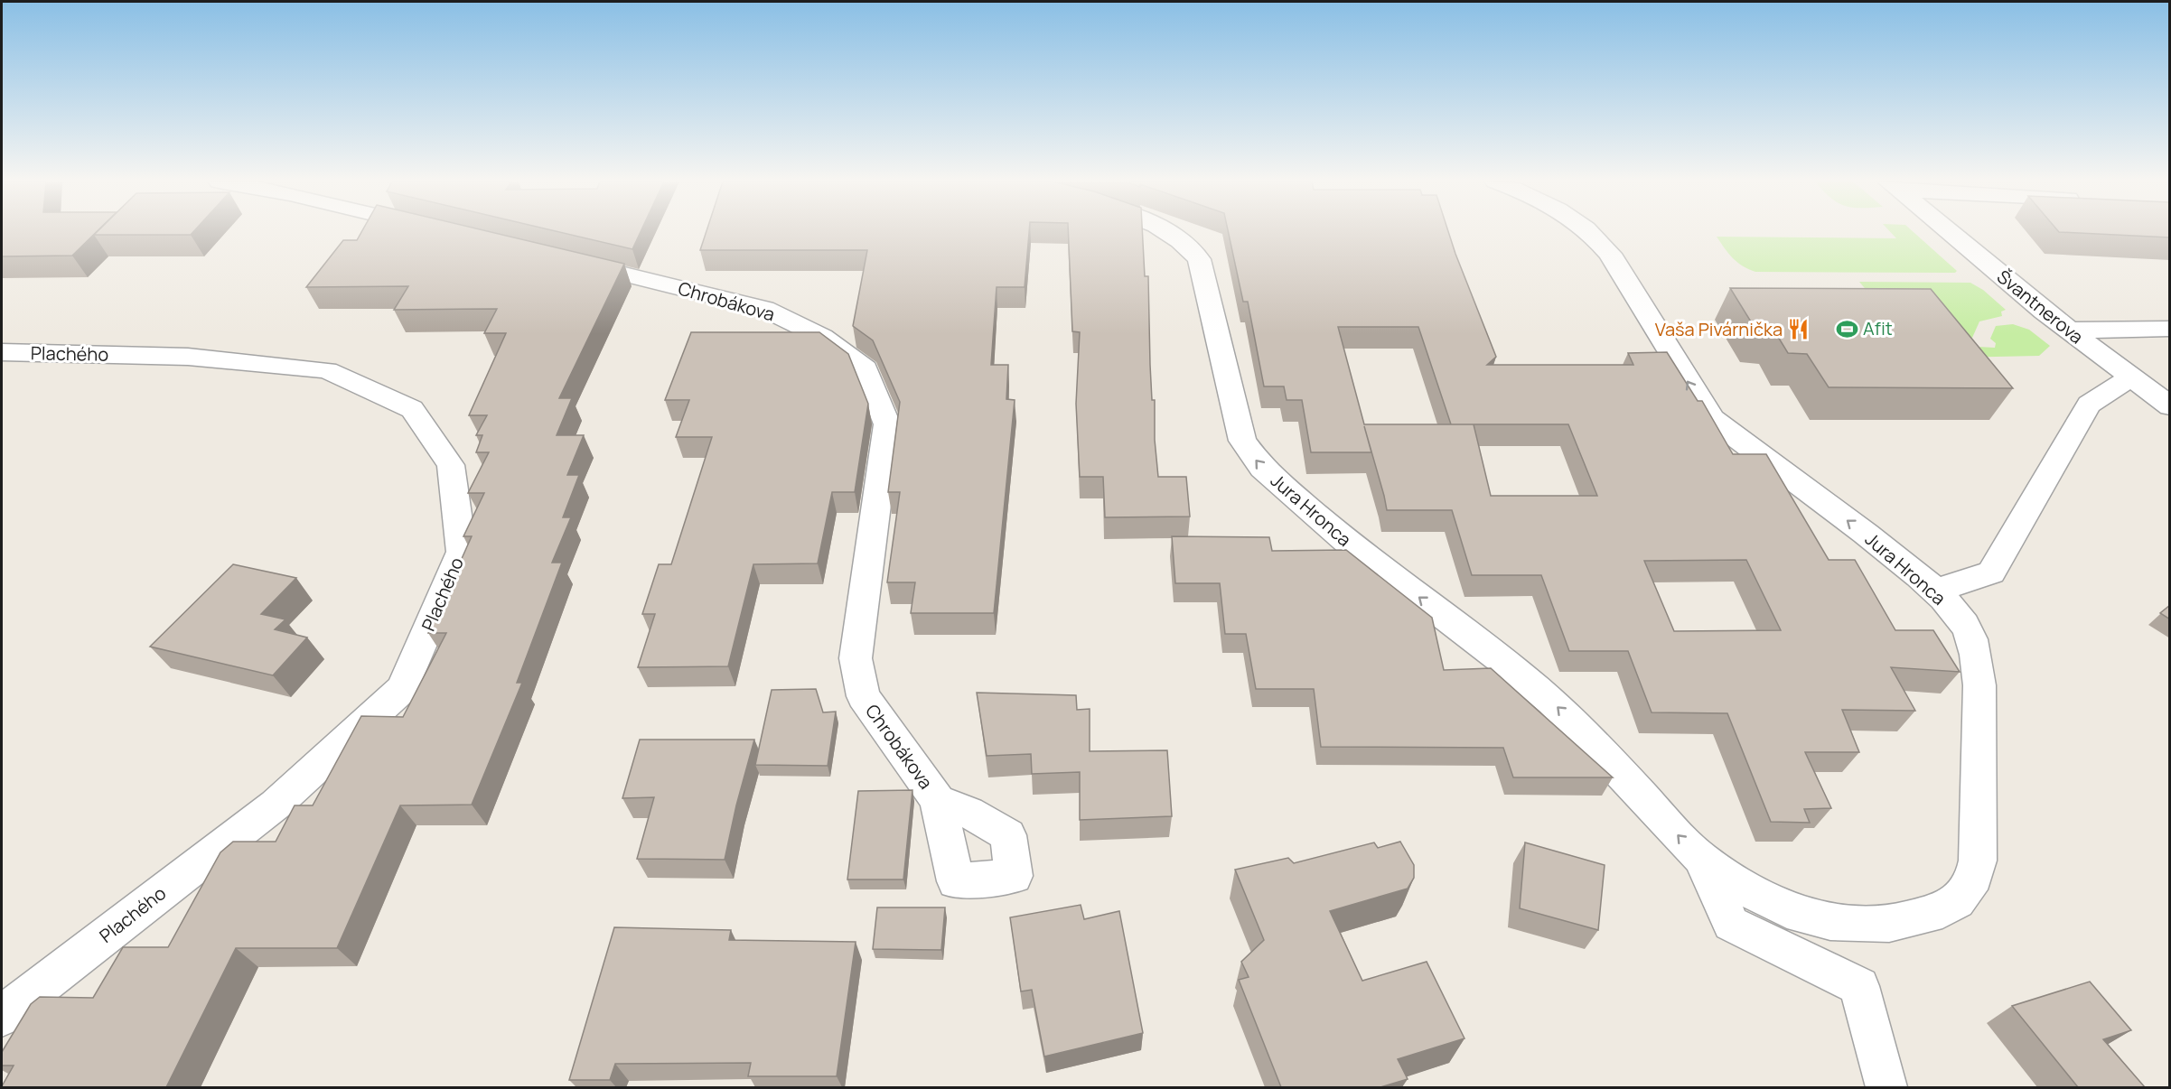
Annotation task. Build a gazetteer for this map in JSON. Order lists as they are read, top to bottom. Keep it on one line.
{"streets":{"street":["Chrobákova","Švantnerova","Plachého","Jura Hronca"]},"one_way":["Jura Hronca"],"places":{"sports":["Afit"],"restaurant":["Vaša Pivárnička"]}}
